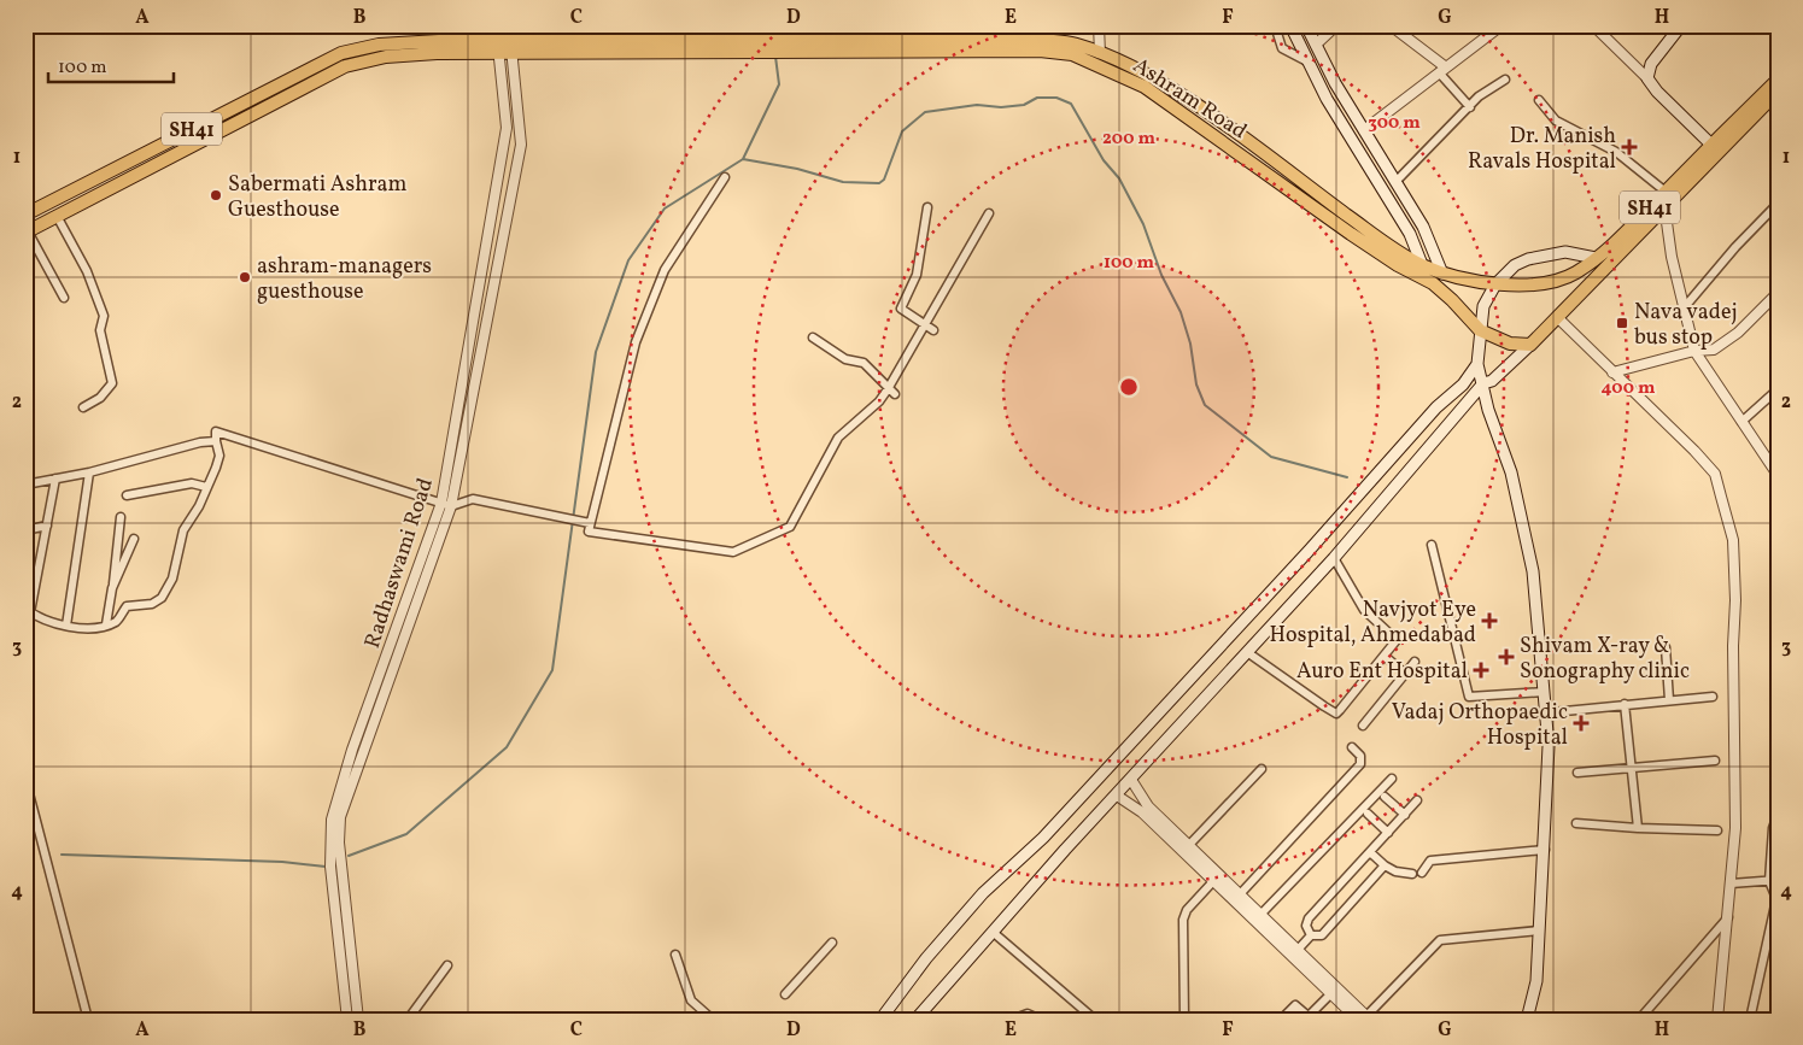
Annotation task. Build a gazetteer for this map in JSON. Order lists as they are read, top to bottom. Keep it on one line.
{"streets":{"main road":["Ashram Road","SH41"],"street":["Radhaswami Road"]},"crossings":[["Ashram Road","Radhaswami Road"]],"places":{"health":["Dr. Manish Ravals Hospital","Navjyot Eye Hospital, Ahmedabad","Shivam X-ray & Sonography clinic","Auro Ent Hospital","Vadaj Orthopaedic Hospital"],"other":["Sabermati Ashram Guesthouse","ashram-managers guesthouse"],"transit":["Nava vadej bus stop"]},"scale_bar":"100 m","grid":{"columns":["A","B","C","D","E","F","G","H"],"rows":["1","2","3","4"]},"rings":["300 m","200 m","100 m","400 m"]}
